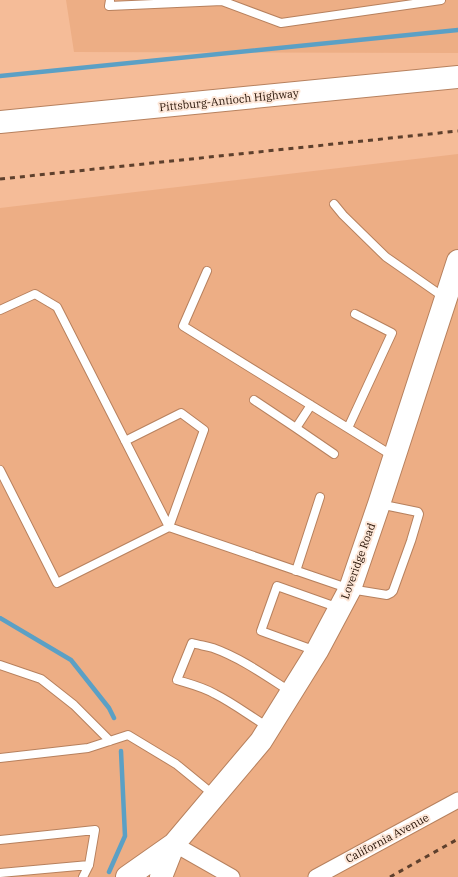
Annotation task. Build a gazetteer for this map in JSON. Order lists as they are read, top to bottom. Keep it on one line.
{"streets":{"main road":["Pittsburg-Antioch Highway","Loveridge Road"],"street":["California Avenue"]}}
